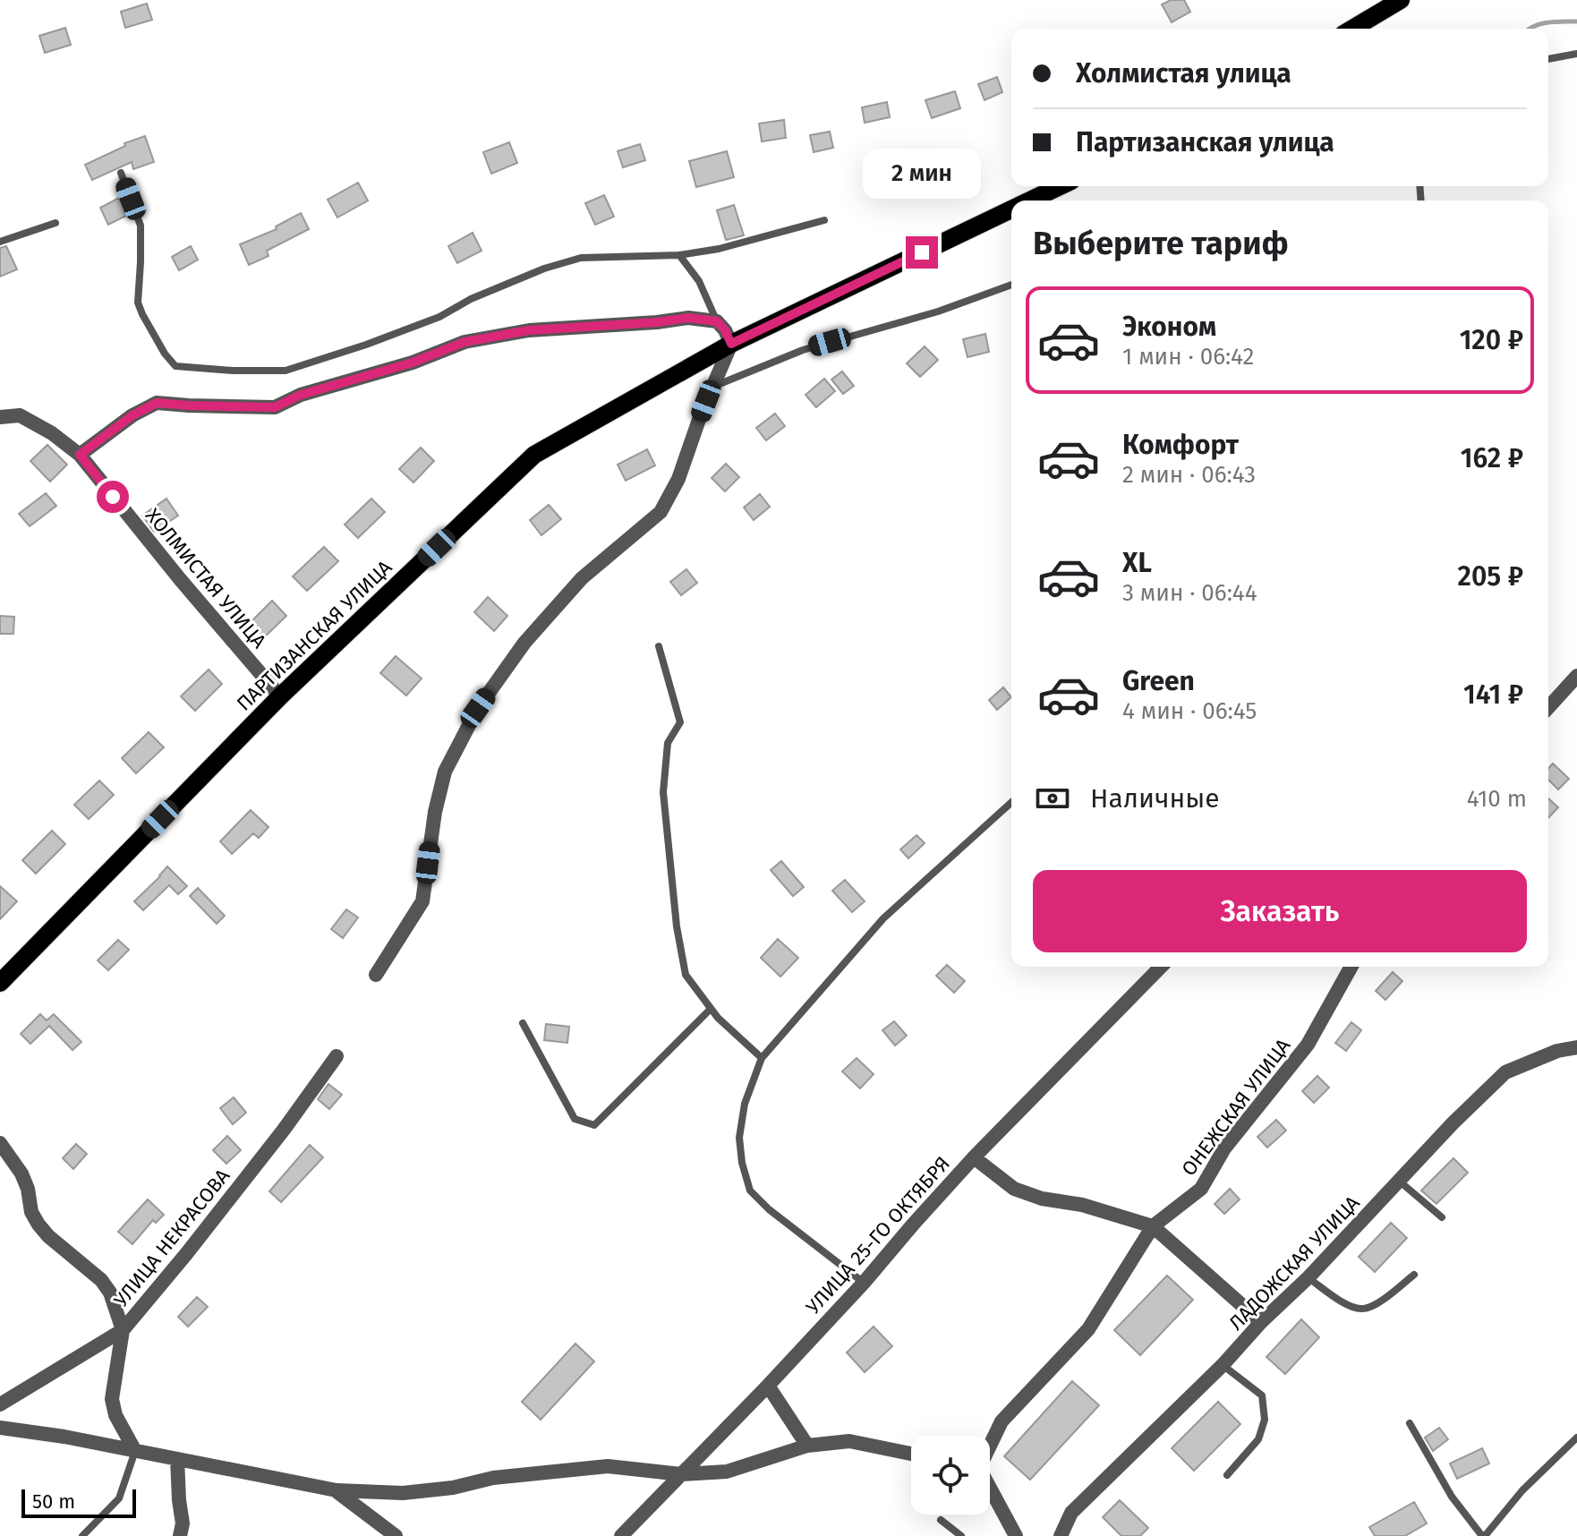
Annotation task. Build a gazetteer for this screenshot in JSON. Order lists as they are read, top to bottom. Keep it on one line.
{"streets":{"main road":["ПАРТИЗАНСКАЯ УЛИЦА"],"street":["ХОЛМИСТАЯ УЛИЦА","ОНЕЖСКАЯ УЛИЦА","УЛИЦА 25-ГО ОКТЯБРЯ","УЛИЦА НЕКРАСОВА","ЛАДОЖСКАЯ УЛИЦА"]},"crossings":[["ХОЛМИСТАЯ УЛИЦА","ПАРТИЗАНСКАЯ УЛИЦА"]],"scale_bar":"50 m","page":{"banner":["Холмистая улица","Партизанская улица"],"bubble":"2 мин","heading":"Выберите тариф","list":[{"name":"Эконом","note":"1 мин · 06:42","value":"120 ₽"},{"name":"Комфорт","note":"2 мин · 06:43","value":"162 ₽"},{"name":"XL","note":"3 мин · 06:44","value":"205 ₽"},{"name":"Green","note":"4 мин · 06:45","value":"141 ₽"}],"pay":["Наличные","410 m"],"buttons":"Заказать","scale":"50 m"}}
